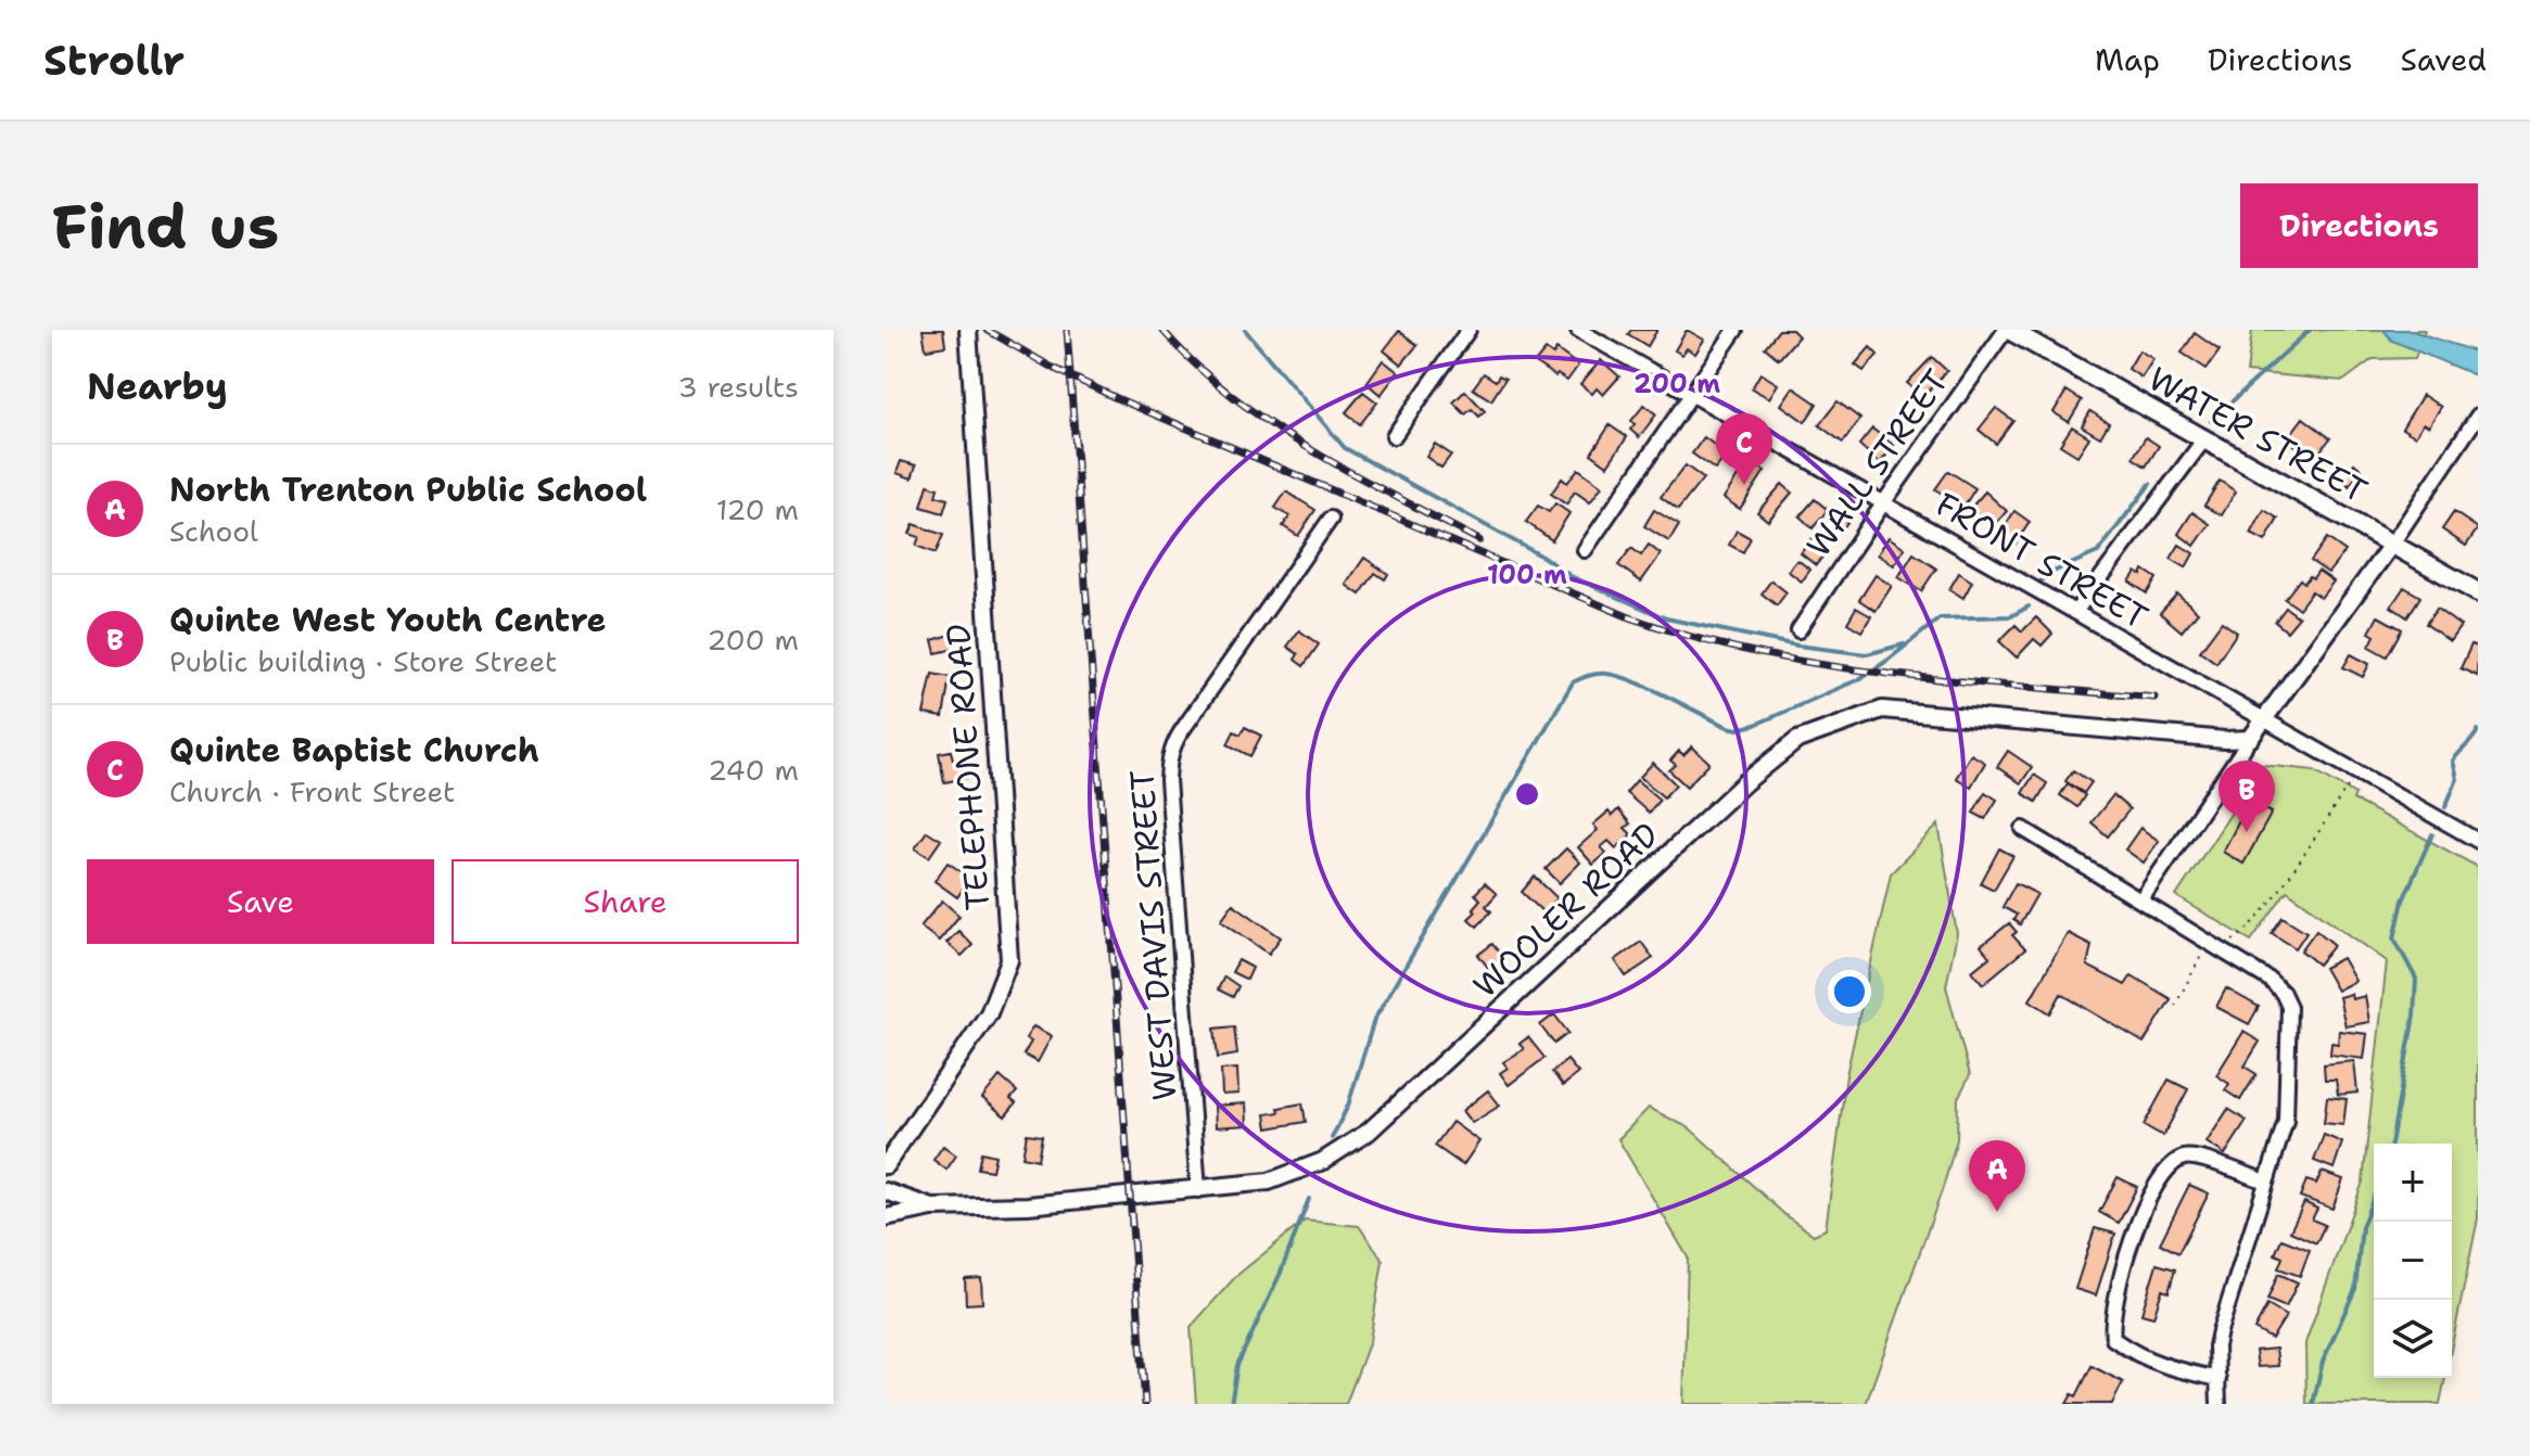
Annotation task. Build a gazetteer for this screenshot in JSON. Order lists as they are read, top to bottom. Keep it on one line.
{"streets":{"main road":["WATER STREET"],"street":["WALL STREET","FRONT STREET","TELEPHONE ROAD","WOOLER ROAD","WEST DAVIS STREET"]},"crossings":[["WATER STREET","WALL STREET"],["WALL STREET","FRONT STREET"],["WOOLER ROAD","WEST DAVIS STREET"]],"page":{"header":"Strollr","nav":["Map","Directions","Saved"],"buttons":["Directions",["Save","Share"]],"title":"Find us","heading":["Nearby","3 results"],"pins":["C","B","A"],"list":[{"mark":"A","name":"North Trenton Public School","note":"School","value":"120 m"},{"mark":"B","name":"Quinte West Youth Centre","note":"Public building · Store Street","value":"200 m"},{"mark":"C","name":"Quinte Baptist Church","note":"Church · Front Street","value":"240 m"}],"map_buttons":["+","−"]},"rings":["200 m","100 m"]}
